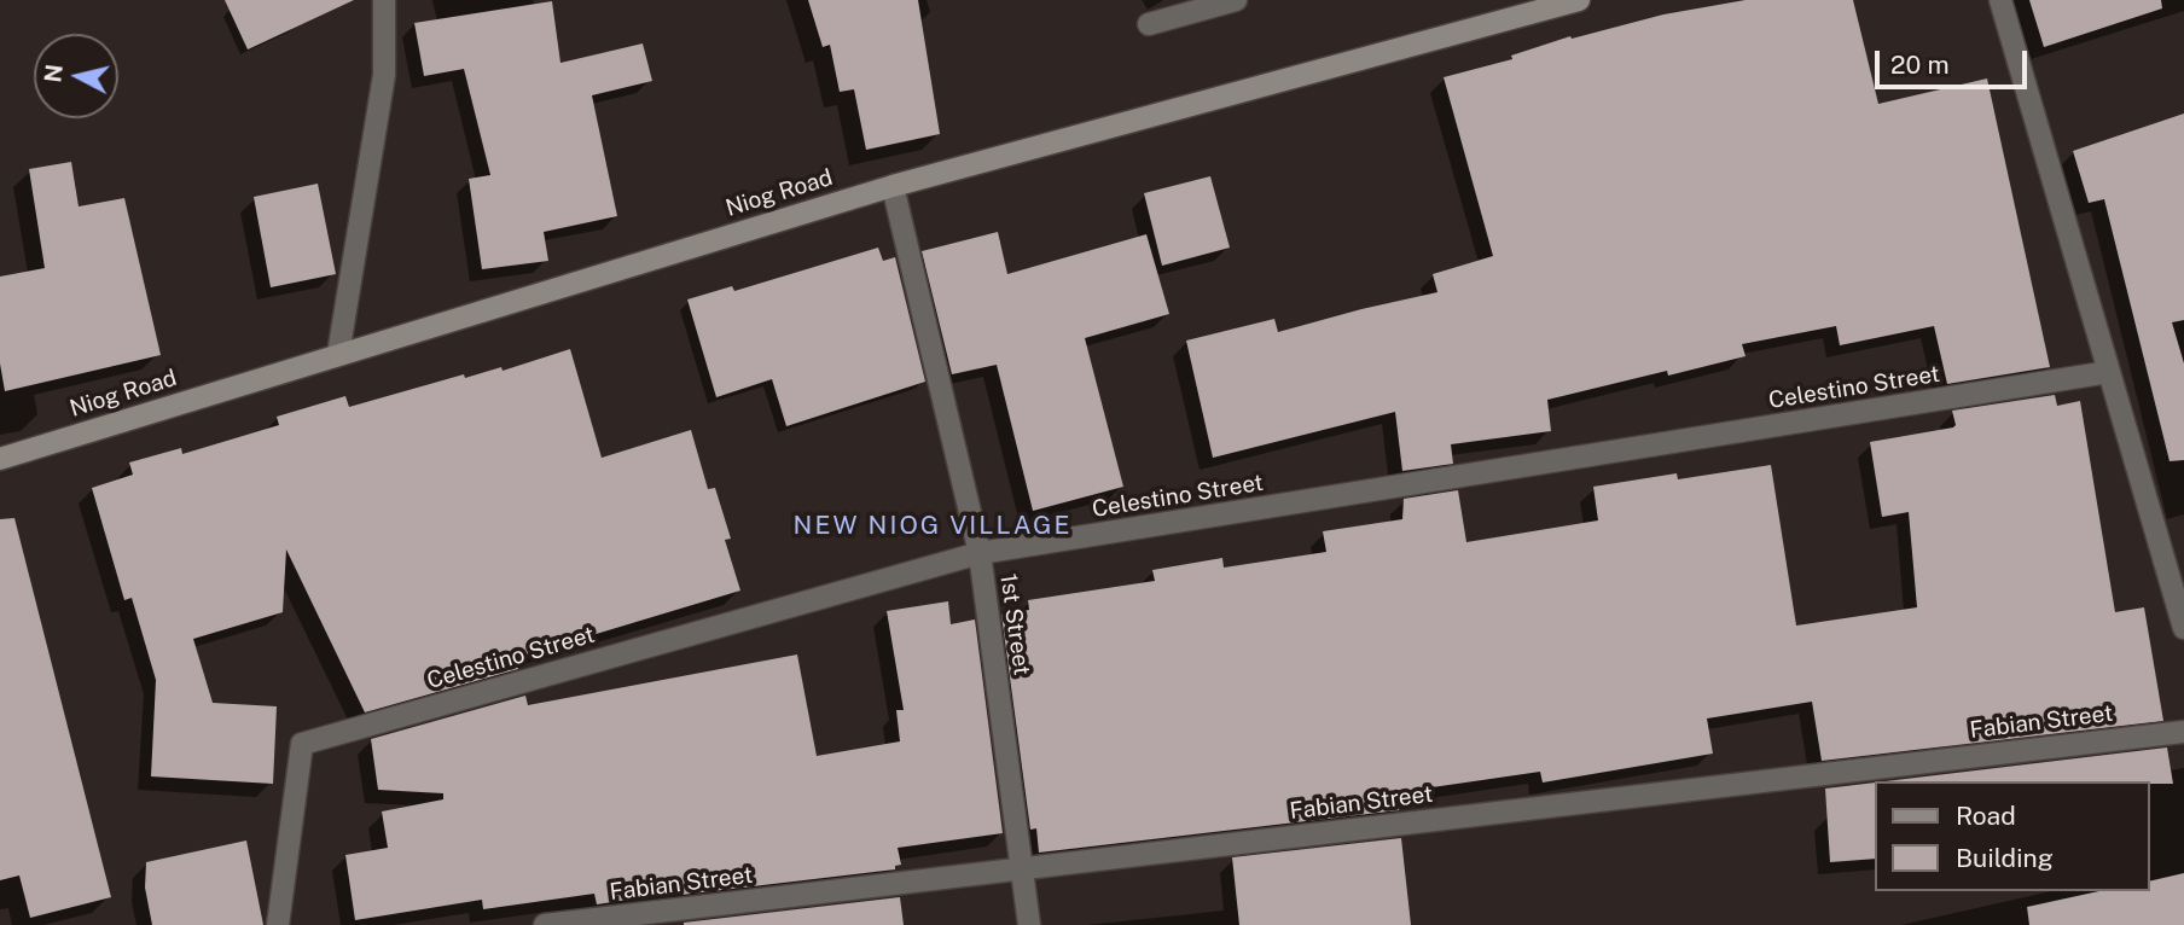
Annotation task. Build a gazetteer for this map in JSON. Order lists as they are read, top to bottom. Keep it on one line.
{"streets":{"street":["Niog Road","Celestino Street","1st Street","Fabian Street"]},"crossings":[["Niog Road","1st Street"],["Celestino Street","1st Street"],["1st Street","Fabian Street"]],"districts":["NEW NIOG VILLAGE"],"legend":["Road","Building"],"scale_bar":"20 m","north":"left"}
